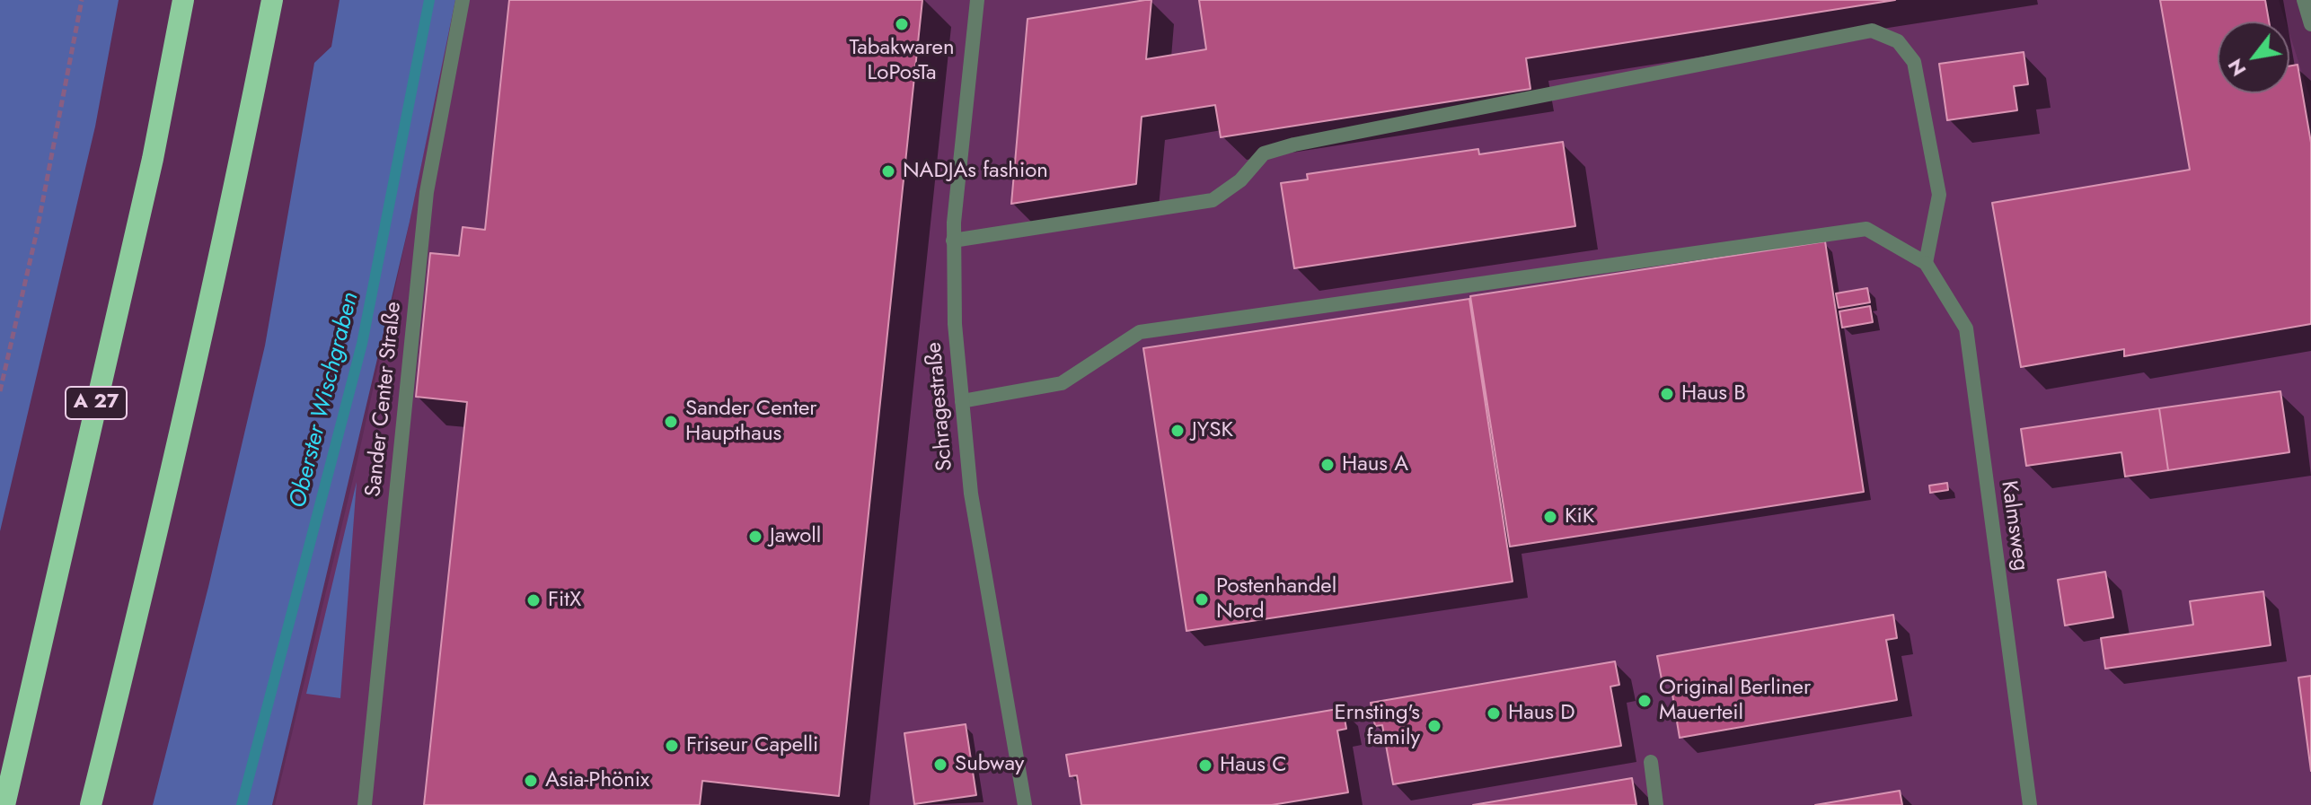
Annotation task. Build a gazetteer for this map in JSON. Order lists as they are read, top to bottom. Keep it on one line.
{"streets":{"highway":["A 27"],"street":["Sander Center Straße","Schragestraße","Kalmsweg"]},"water":["Oberster Wischgraben"],"places":["Tabakwaren LoPosTa","NADJAs fashion","Haus B","Sander Center Haupthaus","JYSK","Haus A","KiK","Jawoll","Postenhandel Nord","FitX","Original Berliner Mauerteil","Haus D","Ernsting's family","Friseur Capelli","Subway","Haus C","Asia-Phönix"],"north":"bottom left"}
